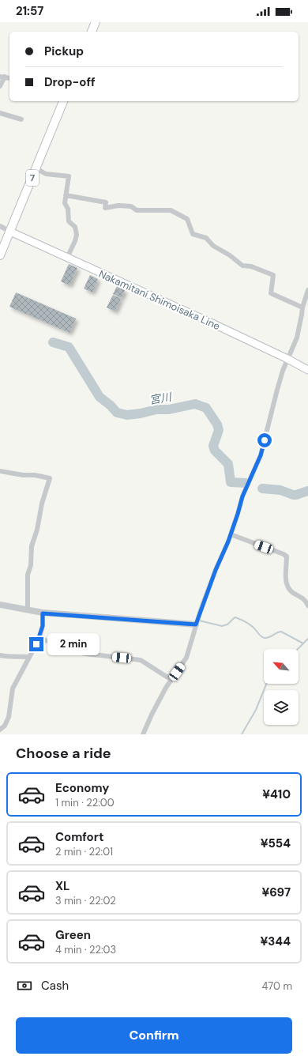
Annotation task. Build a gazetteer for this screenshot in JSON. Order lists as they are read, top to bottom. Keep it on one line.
{"streets":{"main road":["7","Nakamitani Shimoisaka Line"]},"crossings":[["7","Nakamitani Shimoisaka Line"]],"water":["宮川"],"north":"top left","page":{"status":"21:57","banner":["Pickup","Drop-off"],"bubble":"2 min","heading":"Choose a ride","list":[{"name":"Economy","note":"1 min · 22:00","value":"¥410"},{"name":"Comfort","note":"2 min · 22:01","value":"¥554"},{"name":"XL","note":"3 min · 22:02","value":"¥697"},{"name":"Green","note":"4 min · 22:03","value":"¥344"}],"pay":["Cash","470 m"],"buttons":"Confirm"}}
